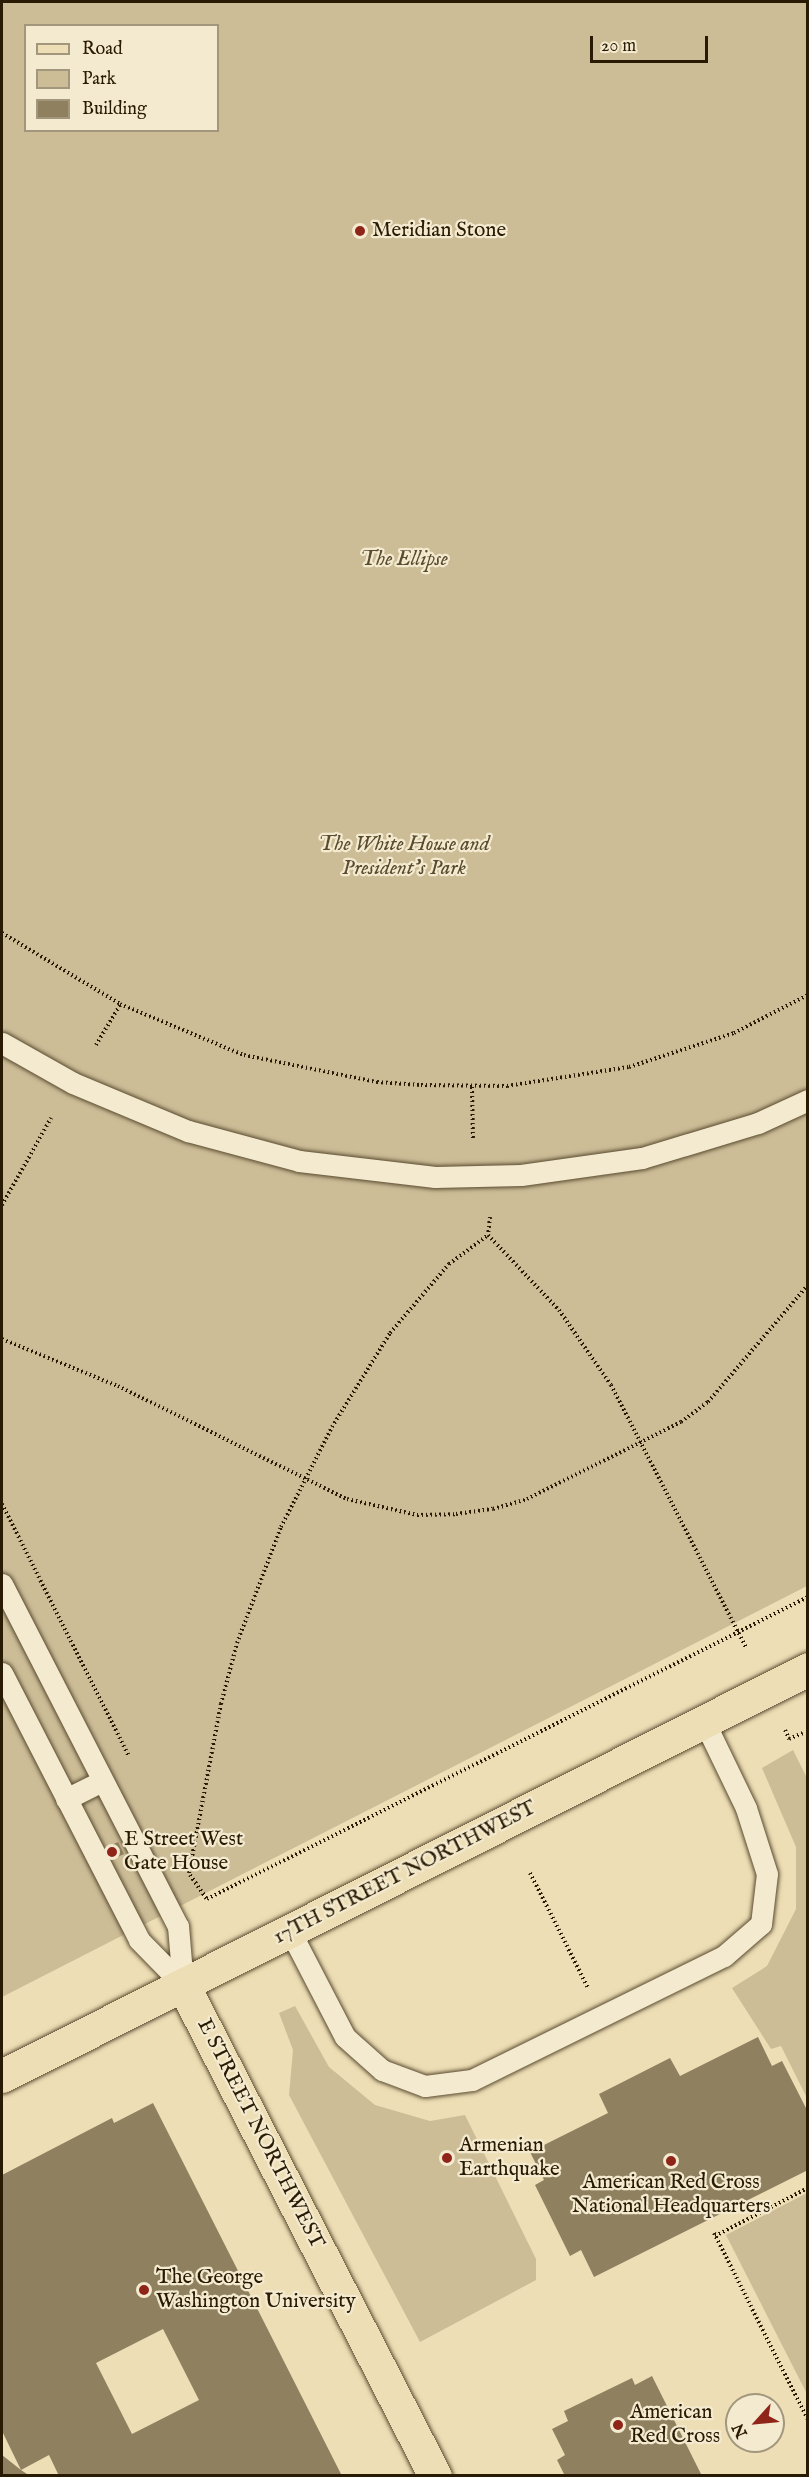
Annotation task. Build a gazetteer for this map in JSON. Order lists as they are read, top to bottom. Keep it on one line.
{"streets":{"main road":["17TH STREET NORTHWEST","E STREET NORTHWEST"]},"crossings":[["17TH STREET NORTHWEST","E STREET NORTHWEST"]],"parks":["The Ellipse","The White House and President's Park"],"places":["Meridian Stone","E Street West Gate House","Armenian Earthquake","American Red Cross National Headquarters","The George Washington University","American Red Cross"],"legend":["Road","Park","Building"],"scale_bar":"20 m","north":"bottom left"}
